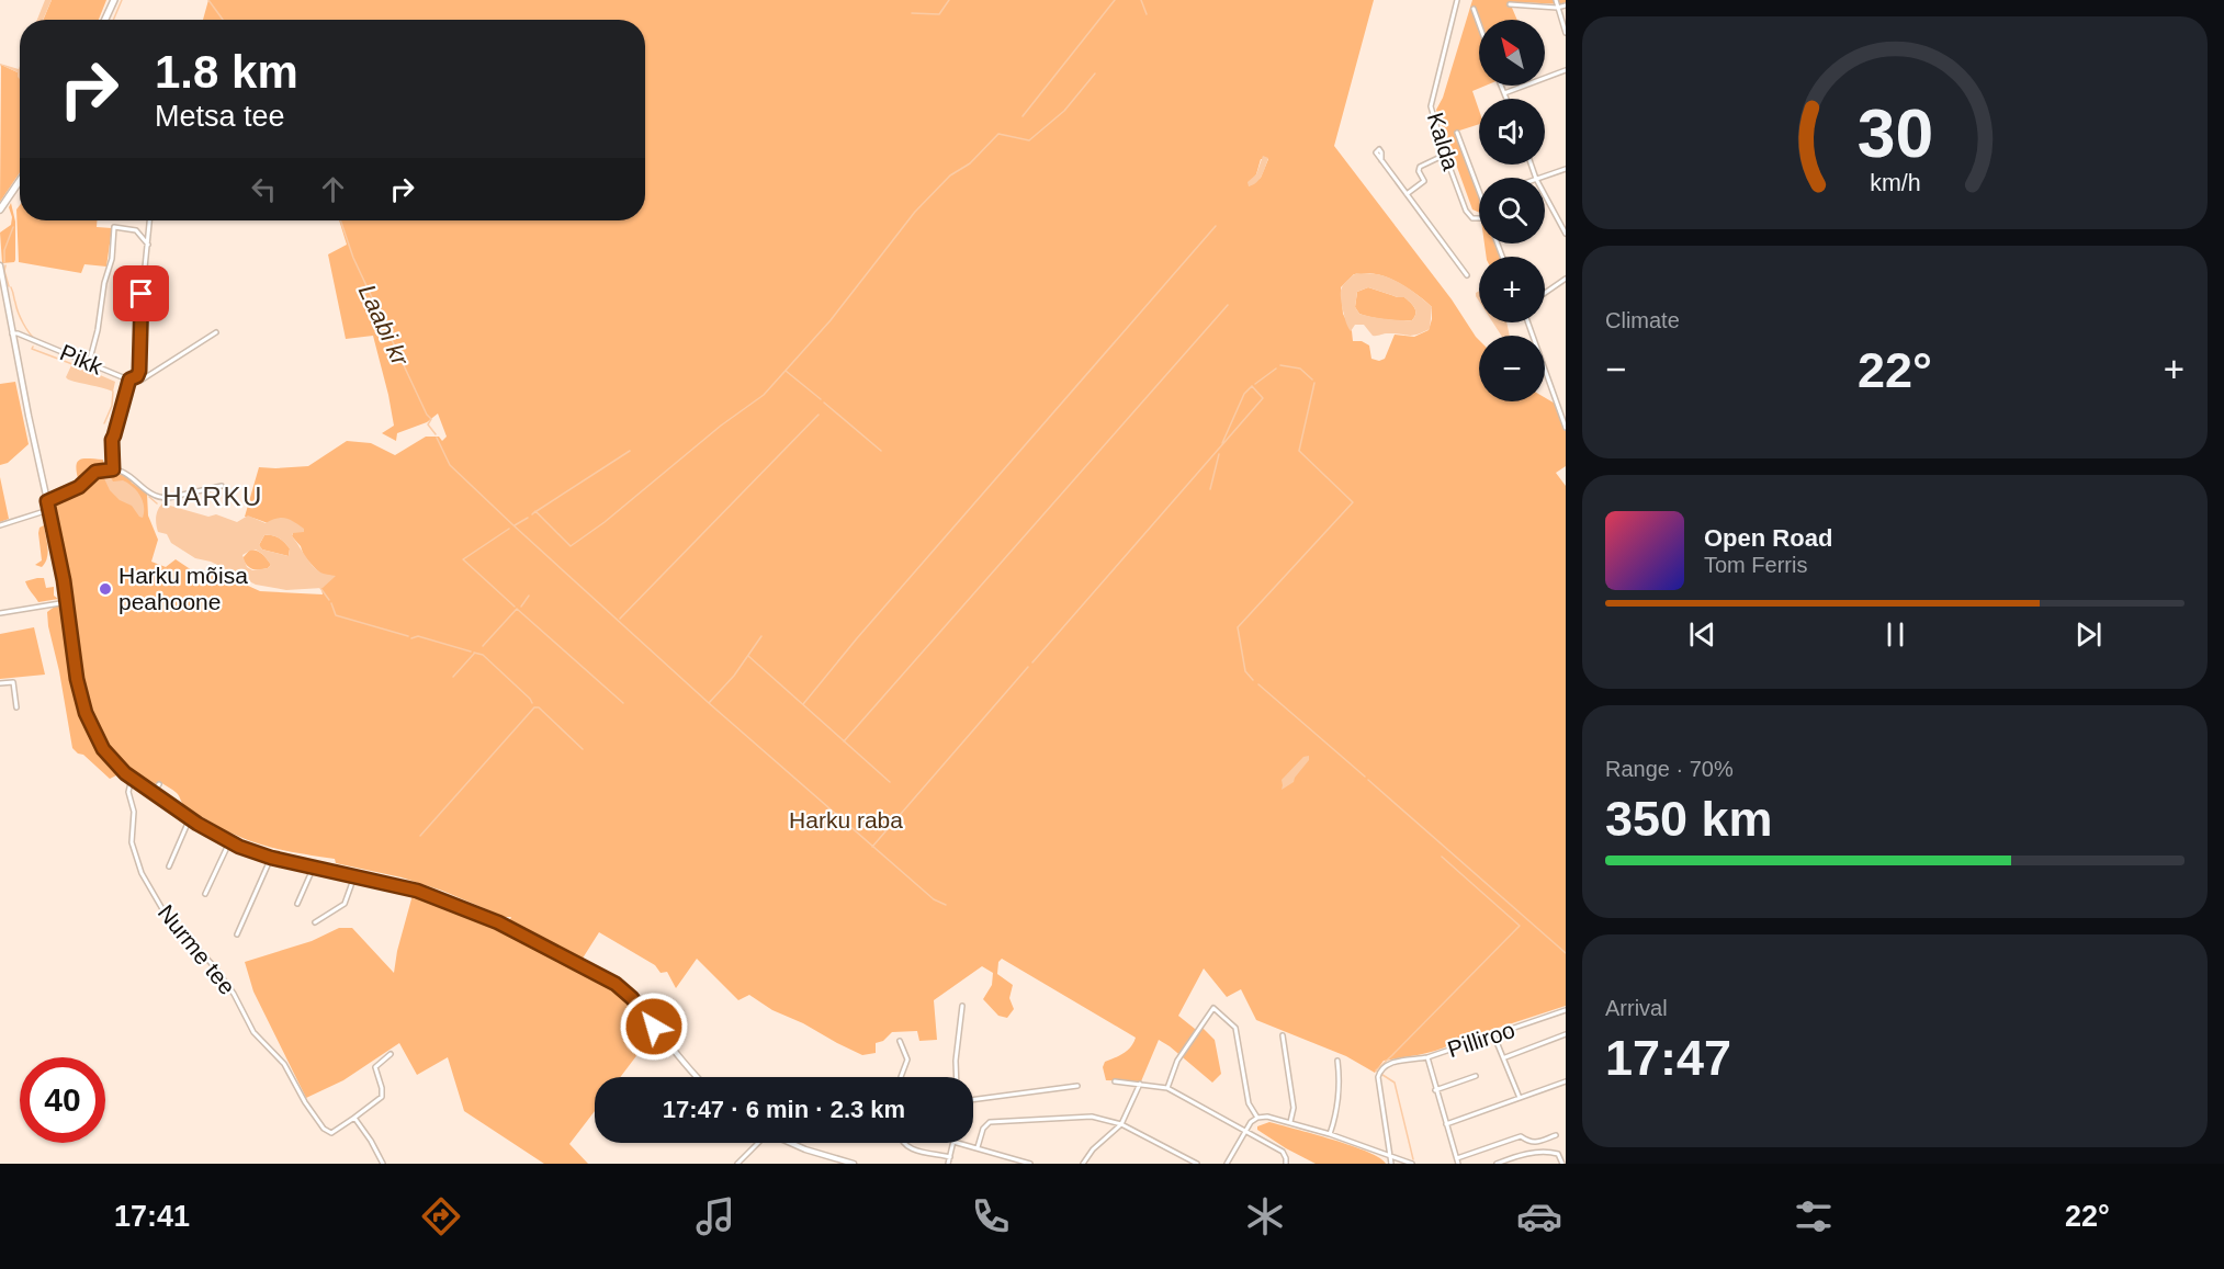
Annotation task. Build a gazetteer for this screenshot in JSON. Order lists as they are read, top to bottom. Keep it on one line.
{"streets":{"street":["Kalda","Pikk","Nurme tee","Pilliroo"]},"districts":["HARKU"],"water":["Laabi kr"],"parks":["Harku raba"],"places":["Harku mõisa peahoone"],"north":"top left","page":{"map_buttons":["+","−"],"turn":["1.8 km","Metsa tee"],"tile":["Climate",["Range · 70%","350 km"],["Arrival","17:47"]],"heat":["−","22°","+"],"song":["Open Road","Tom Ferris"],"limit":"40","trip":"17:47 · 6 min · 2.3 km","tabs":["17:41","22°"],"gauge":["30","km/h"]}}
